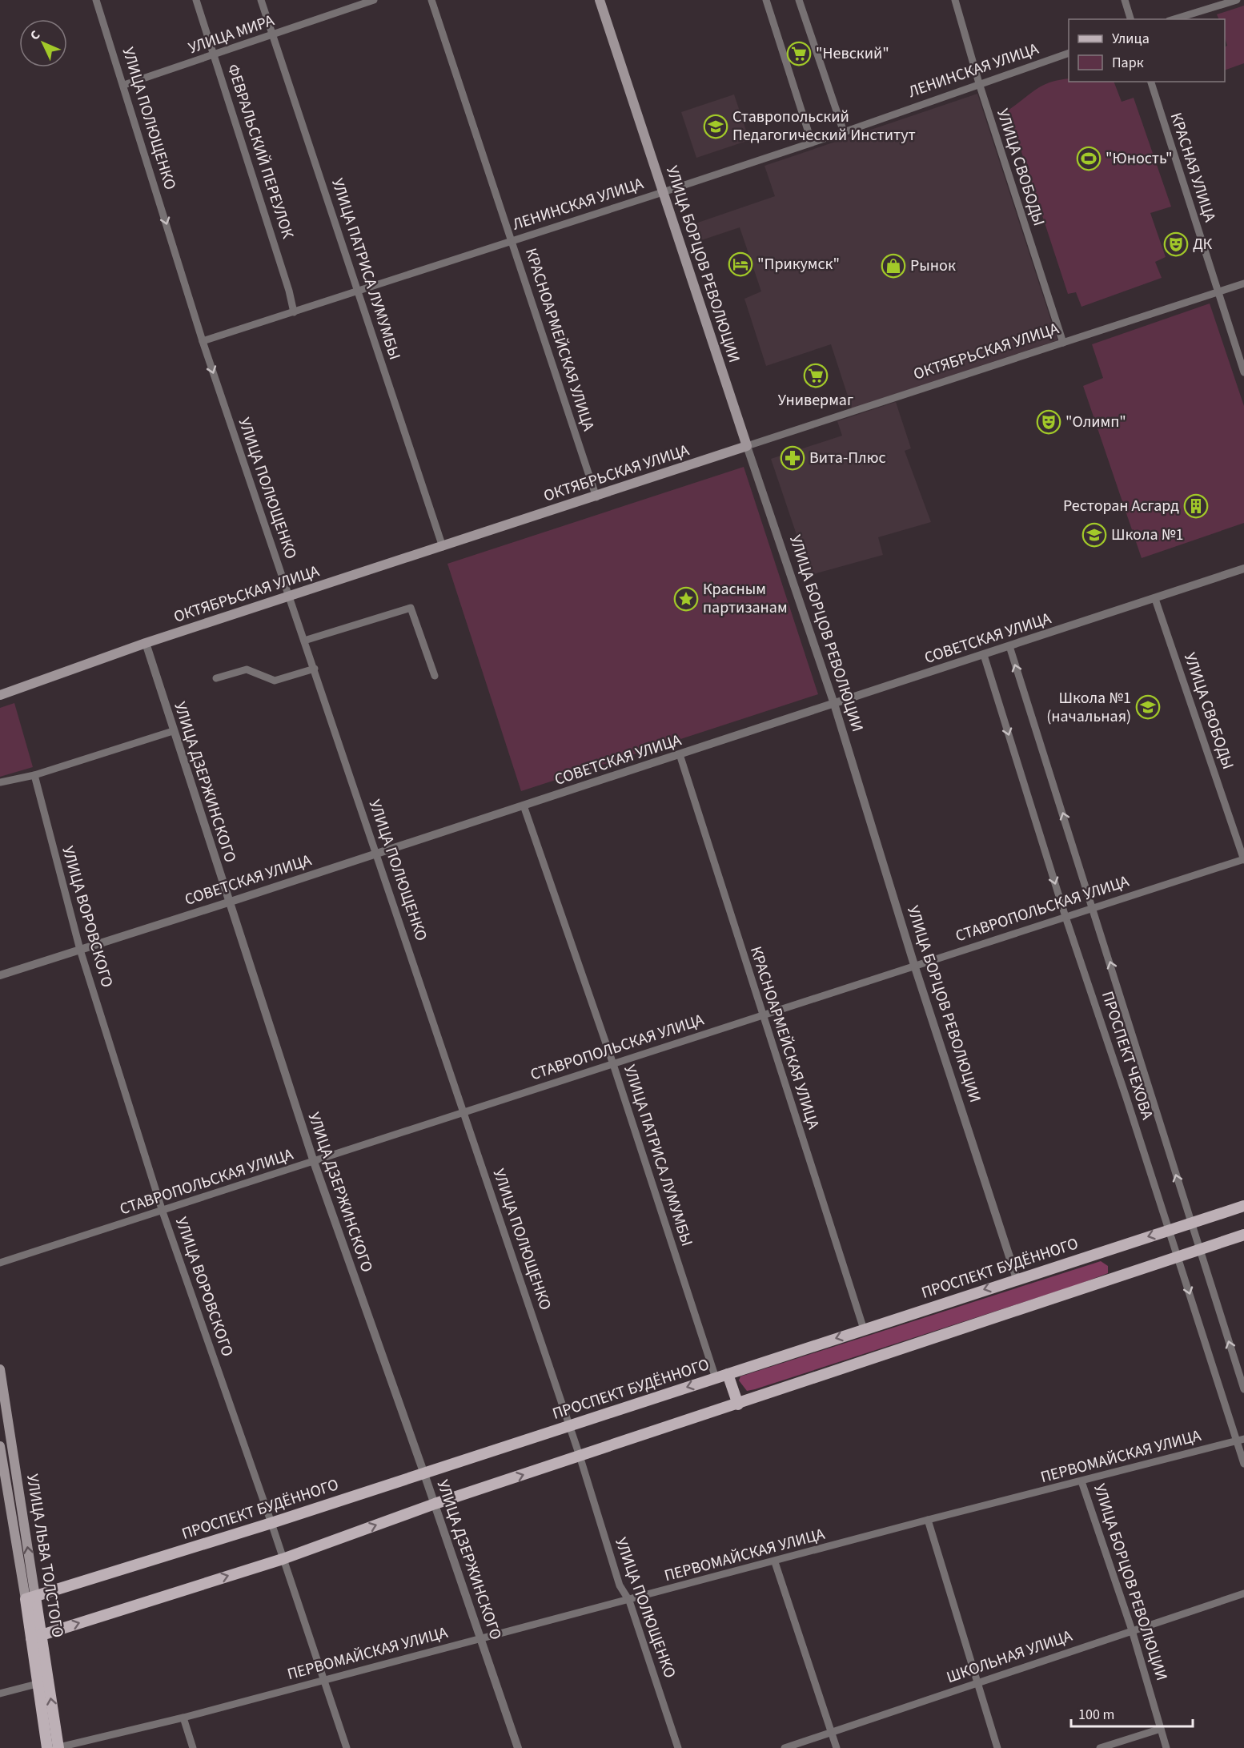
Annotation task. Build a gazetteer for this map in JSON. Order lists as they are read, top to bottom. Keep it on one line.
{"streets":{"main road":["УЛИЦА БОРЦОВ РЕВОЛЮЦИИ","ОКТЯБРЬСКАЯ УЛИЦА","ПРОСПЕКТ БУДЁННОГО","УЛИЦА ЛЬВА ТОЛСТОГО"],"street":["УЛИЦА МИРА","ЛЕНИНСКАЯ УЛИЦА","УЛИЦА ПОЛЮЩЕНКО","ФЕВРАЛЬСКИЙ ПЕРЕУЛОК","УЛИЦА СВОБОДЫ","КРАСНАЯ УЛИЦА","УЛИЦА ПАТРИСА ЛУМУМБЫ","КРАСНОАРМЕЙСКАЯ УЛИЦА","СОВЕТСКАЯ УЛИЦА","УЛИЦА ДЗЕРЖИНСКОГО","СТАВРОПОЛЬСКАЯ УЛИЦА","УЛИЦА ВОРОВСКОГО","ПРОСПЕКТ ЧЕХОВА","ПЕРВОМАЙСКАЯ УЛИЦА","ШКОЛЬНАЯ УЛИЦА"]},"crossings":[["УЛИЦА МИРА","УЛИЦА ПОЛЮЩЕНКО"],["УЛИЦА МИРА","ФЕВРАЛЬСКИЙ ПЕРЕУЛОК"],["УЛИЦА МИРА","УЛИЦА ПАТРИСА ЛУМУМБЫ"],["ЛЕНИНСКАЯ УЛИЦА","УЛИЦА ПОЛЮЩЕНКО"],["ЛЕНИНСКАЯ УЛИЦА","ФЕВРАЛЬСКИЙ ПЕРЕУЛОК"],["ЛЕНИНСКАЯ УЛИЦА","УЛИЦА СВОБОДЫ"],["ЛЕНИНСКАЯ УЛИЦА","УЛИЦА БОРЦОВ РЕВОЛЮЦИИ"],["ЛЕНИНСКАЯ УЛИЦА","УЛИЦА ПАТРИСА ЛУМУМБЫ"],["ЛЕНИНСКАЯ УЛИЦА","КРАСНОАРМЕЙСКАЯ УЛИЦА"],["УЛИЦА ПОЛЮЩЕНКО","ОКТЯБРЬСКАЯ УЛИЦА"],["УЛИЦА ПОЛЮЩЕНКО","СОВЕТСКАЯ УЛИЦА"],["УЛИЦА ПОЛЮЩЕНКО","СТАВРОПОЛЬСКАЯ УЛИЦА"],["УЛИЦА ПОЛЮЩЕНКО","ПРОСПЕКТ БУДЁННОГО"],["УЛИЦА ПОЛЮЩЕНКО","ПЕРВОМАЙСКАЯ УЛИЦА"],["УЛИЦА СВОБОДЫ","ОКТЯБРЬСКАЯ УЛИЦА"],["УЛИЦА СВОБОДЫ","СОВЕТСКАЯ УЛИЦА"],["УЛИЦА СВОБОДЫ","СТАВРОПОЛЬСКАЯ УЛИЦА"],["КРАСНАЯ УЛИЦА","ОКТЯБРЬСКАЯ УЛИЦА"],["УЛИЦА БОРЦОВ РЕВОЛЮЦИИ","ОКТЯБРЬСКАЯ УЛИЦА"],["УЛИЦА БОРЦОВ РЕВОЛЮЦИИ","СОВЕТСКАЯ УЛИЦА"],["УЛИЦА БОРЦОВ РЕВОЛЮЦИИ","СТАВРОПОЛЬСКАЯ УЛИЦА"],["УЛИЦА БОРЦОВ РЕВОЛЮЦИИ","ПРОСПЕКТ БУДЁННОГО"],["УЛИЦА БОРЦОВ РЕВОЛЮЦИИ","ПЕРВОМАЙСКАЯ УЛИЦА"],["УЛИЦА БОРЦОВ РЕВОЛЮЦИИ","ШКОЛЬНАЯ УЛИЦА"],["УЛИЦА ПАТРИСА ЛУМУМБЫ","ОКТЯБРЬСКАЯ УЛИЦА"],["УЛИЦА ПАТРИСА ЛУМУМБЫ","СОВЕТСКАЯ УЛИЦА"],["УЛИЦА ПАТРИСА ЛУМУМБЫ","СТАВРОПОЛЬСКАЯ УЛИЦА"],["УЛИЦА ПАТРИСА ЛУМУМБЫ","ПРОСПЕКТ БУДЁННОГО"],["КРАСНОАРМЕЙСКАЯ УЛИЦА","ОКТЯБРЬСКАЯ УЛИЦА"],["КРАСНОАРМЕЙСКАЯ УЛИЦА","СОВЕТСКАЯ УЛИЦА"],["КРАСНОАРМЕЙСКАЯ УЛИЦА","СТАВРОПОЛЬСКАЯ УЛИЦА"],["КРАСНОАРМЕЙСКАЯ УЛИЦА","ПРОСПЕКТ БУДЁННОГО"],["ОКТЯБРЬСКАЯ УЛИЦА","УЛИЦА ДЗЕРЖИНСКОГО"],["СОВЕТСКАЯ УЛИЦА","УЛИЦА ДЗЕРЖИНСКОГО"],["СОВЕТСКАЯ УЛИЦА","УЛИЦА ВОРОВСКОГО"],["СОВЕТСКАЯ УЛИЦА","ПРОСПЕКТ ЧЕХОВА"],["УЛИЦА ДЗЕРЖИНСКОГО","СТАВРОПОЛЬСКАЯ УЛИЦА"],["УЛИЦА ДЗЕРЖИНСКОГО","ПРОСПЕКТ БУДЁННОГО"],["УЛИЦА ДЗЕРЖИНСКОГО","ПЕРВОМАЙСКАЯ УЛИЦА"],["СТАВРОПОЛЬСКАЯ УЛИЦА","УЛИЦА ВОРОВСКОГО"],["СТАВРОПОЛЬСКАЯ УЛИЦА","ПРОСПЕКТ ЧЕХОВА"],["УЛИЦА ВОРОВСКОГО","ПРОСПЕКТ БУДЁННОГО"],["УЛИЦА ВОРОВСКОГО","ПЕРВОМАЙСКАЯ УЛИЦА"],["ПРОСПЕКТ ЧЕХОВА","ПРОСПЕКТ БУДЁННОГО"],["ПРОСПЕКТ ЧЕХОВА","ПЕРВОМАЙСКАЯ УЛИЦА"],["ПРОСПЕКТ БУДЁННОГО","УЛИЦА ЛЬВА ТОЛСТОГО"],["ПЕРВОМАЙСКАЯ УЛИЦА","УЛИЦА ЛЬВА ТОЛСТОГО"]],"places":{"supermarket":["\"Невский\"","Универмаг"],"school or university":["Ставропольский Педагогический Институт","Школа №1","Школа №1 (начальная)"],"sports":["\"Юность\""],"theatre":["ДК","\"Олимп\""],"hotel":["\"Прикумск\""],"shop":["Рынок"],"pharmacy":["Вита-Плюс"],"building":["Ресторан Асгард"],"place":["Красным партизанам"]},"legend":["Улица","Парк"],"scale_bar":"100 m","north":"top left"}
